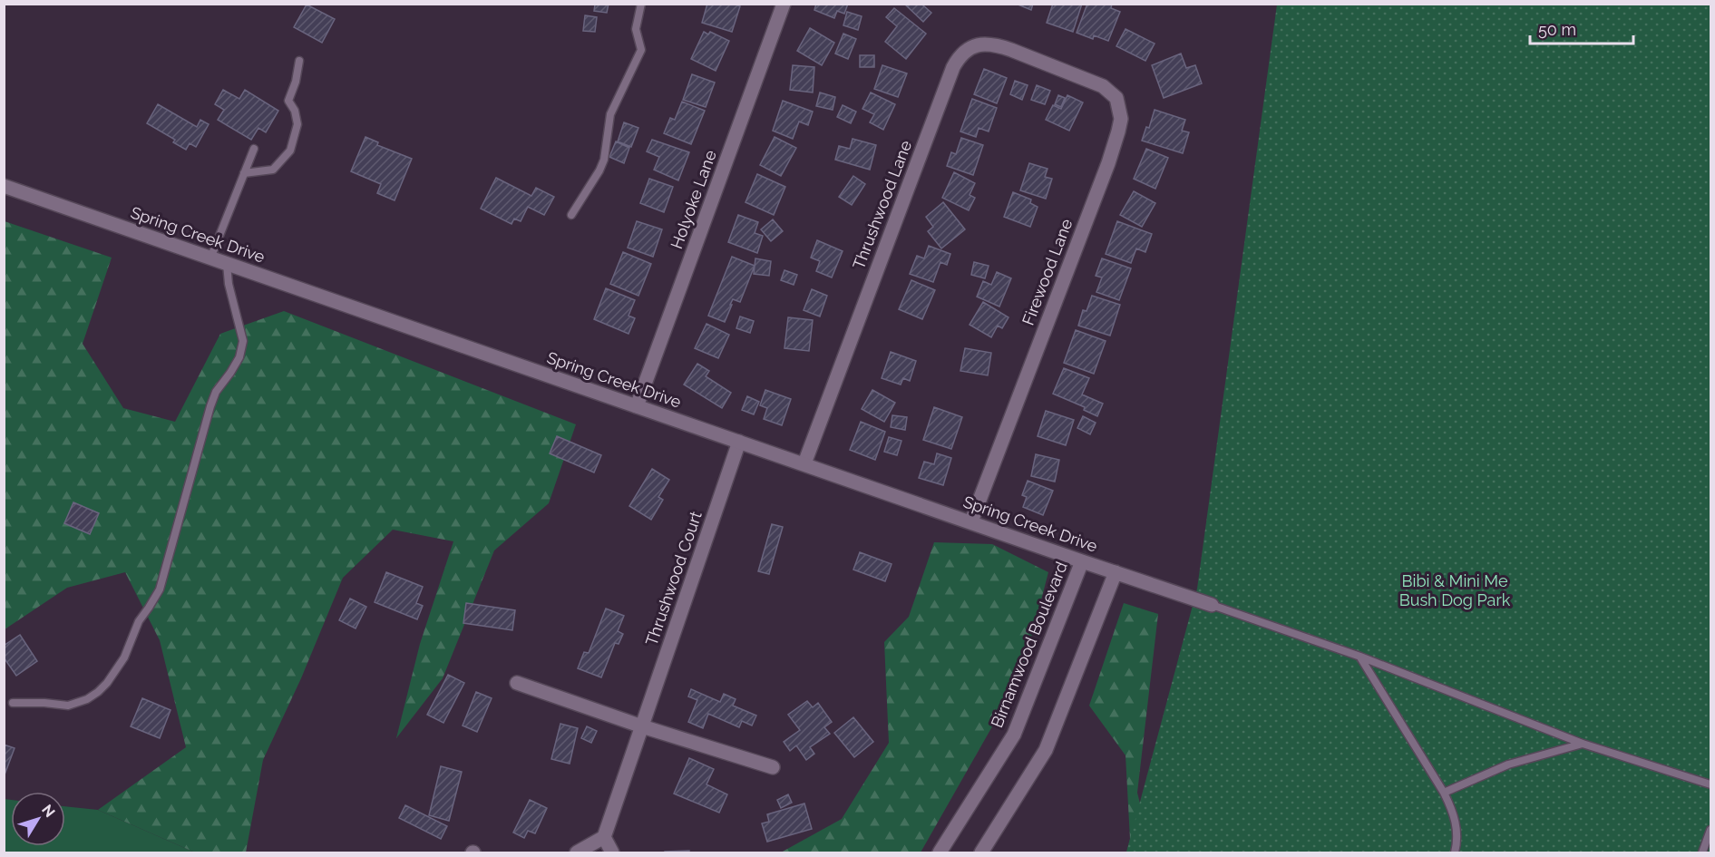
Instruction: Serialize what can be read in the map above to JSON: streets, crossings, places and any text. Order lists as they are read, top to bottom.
{
  "streets": {
    "street": [
      "Holyoke Lane",
      "Thrushwood Lane",
      "Spring Creek Drive",
      "Firewood Lane",
      "Thrushwood Court",
      "Birnamwood Boulevard"
    ]
  },
  "crossings": [
    ["Holyoke Lane", "Spring Creek Drive"],
    ["Thrushwood Lane", "Spring Creek Drive"],
    ["Thrushwood Lane", "Firewood Lane"],
    ["Spring Creek Drive", "Firewood Lane"],
    ["Spring Creek Drive", "Thrushwood Court"],
    ["Spring Creek Drive", "Birnamwood Boulevard"]
  ],
  "parks": ["Bibi & Mini Me Bush Dog Park"],
  "scale_bar": "50 m",
  "north": "top right"
}
